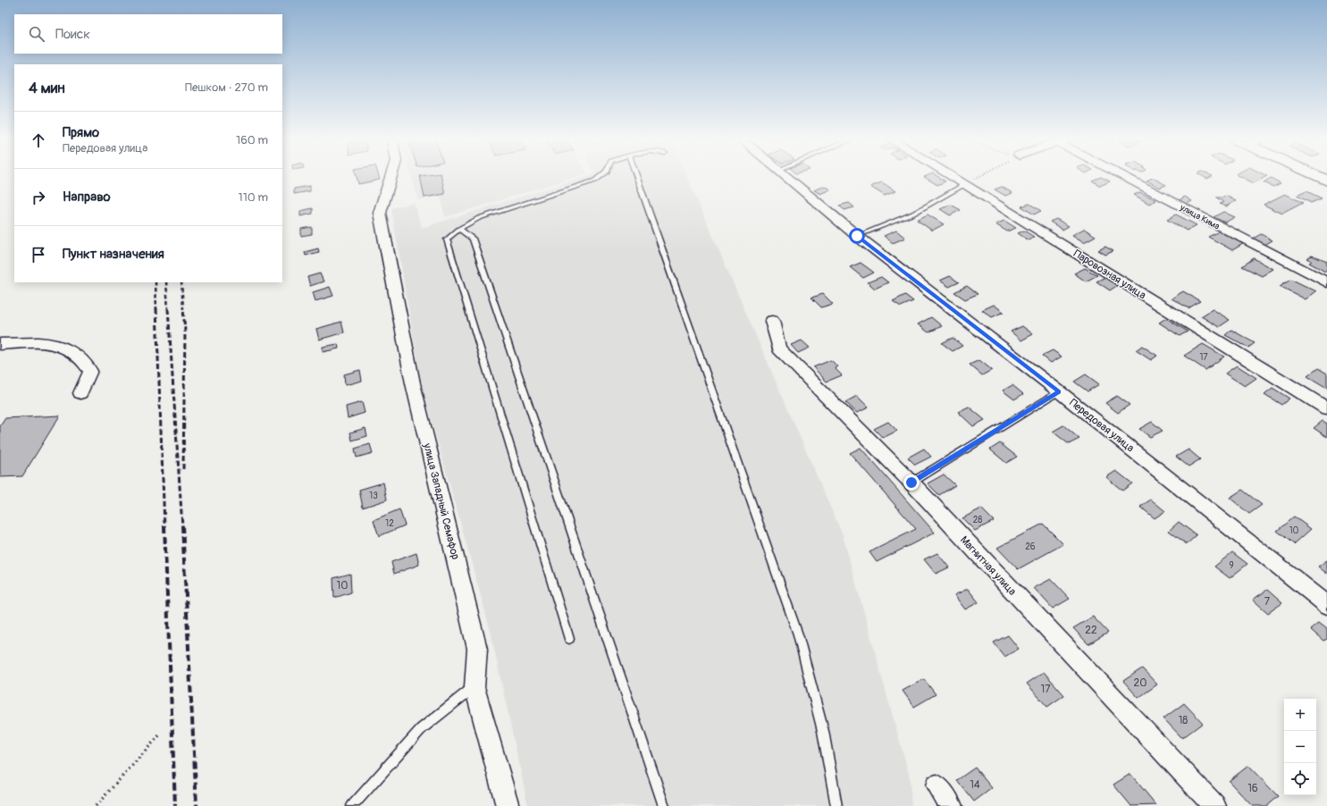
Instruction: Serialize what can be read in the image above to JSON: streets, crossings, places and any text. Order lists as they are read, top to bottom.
{
  "streets": {
    "street": [
      "улица Кима",
      "Паровозная улица",
      "Передовая улица",
      "улица Западный Семафор",
      "Магнитная улица"
    ]
  },
  "house_numbers": [
    "17",
    "13",
    "28",
    "12",
    "10",
    "26",
    "9",
    "10",
    "7",
    "22",
    "20",
    "17",
    "18",
    "14",
    "16"
  ],
  "page": {
    "search": "Поиск",
    "heading": ["4 мин", "Пешком · 270 m"],
    "list": [
      ["Прямо", "Передовая улица", "160 m"],
      ["Направо", "110 m"],
      "Пункт назначения"
    ],
    "map_buttons": ["+", "−"]
  }
}
